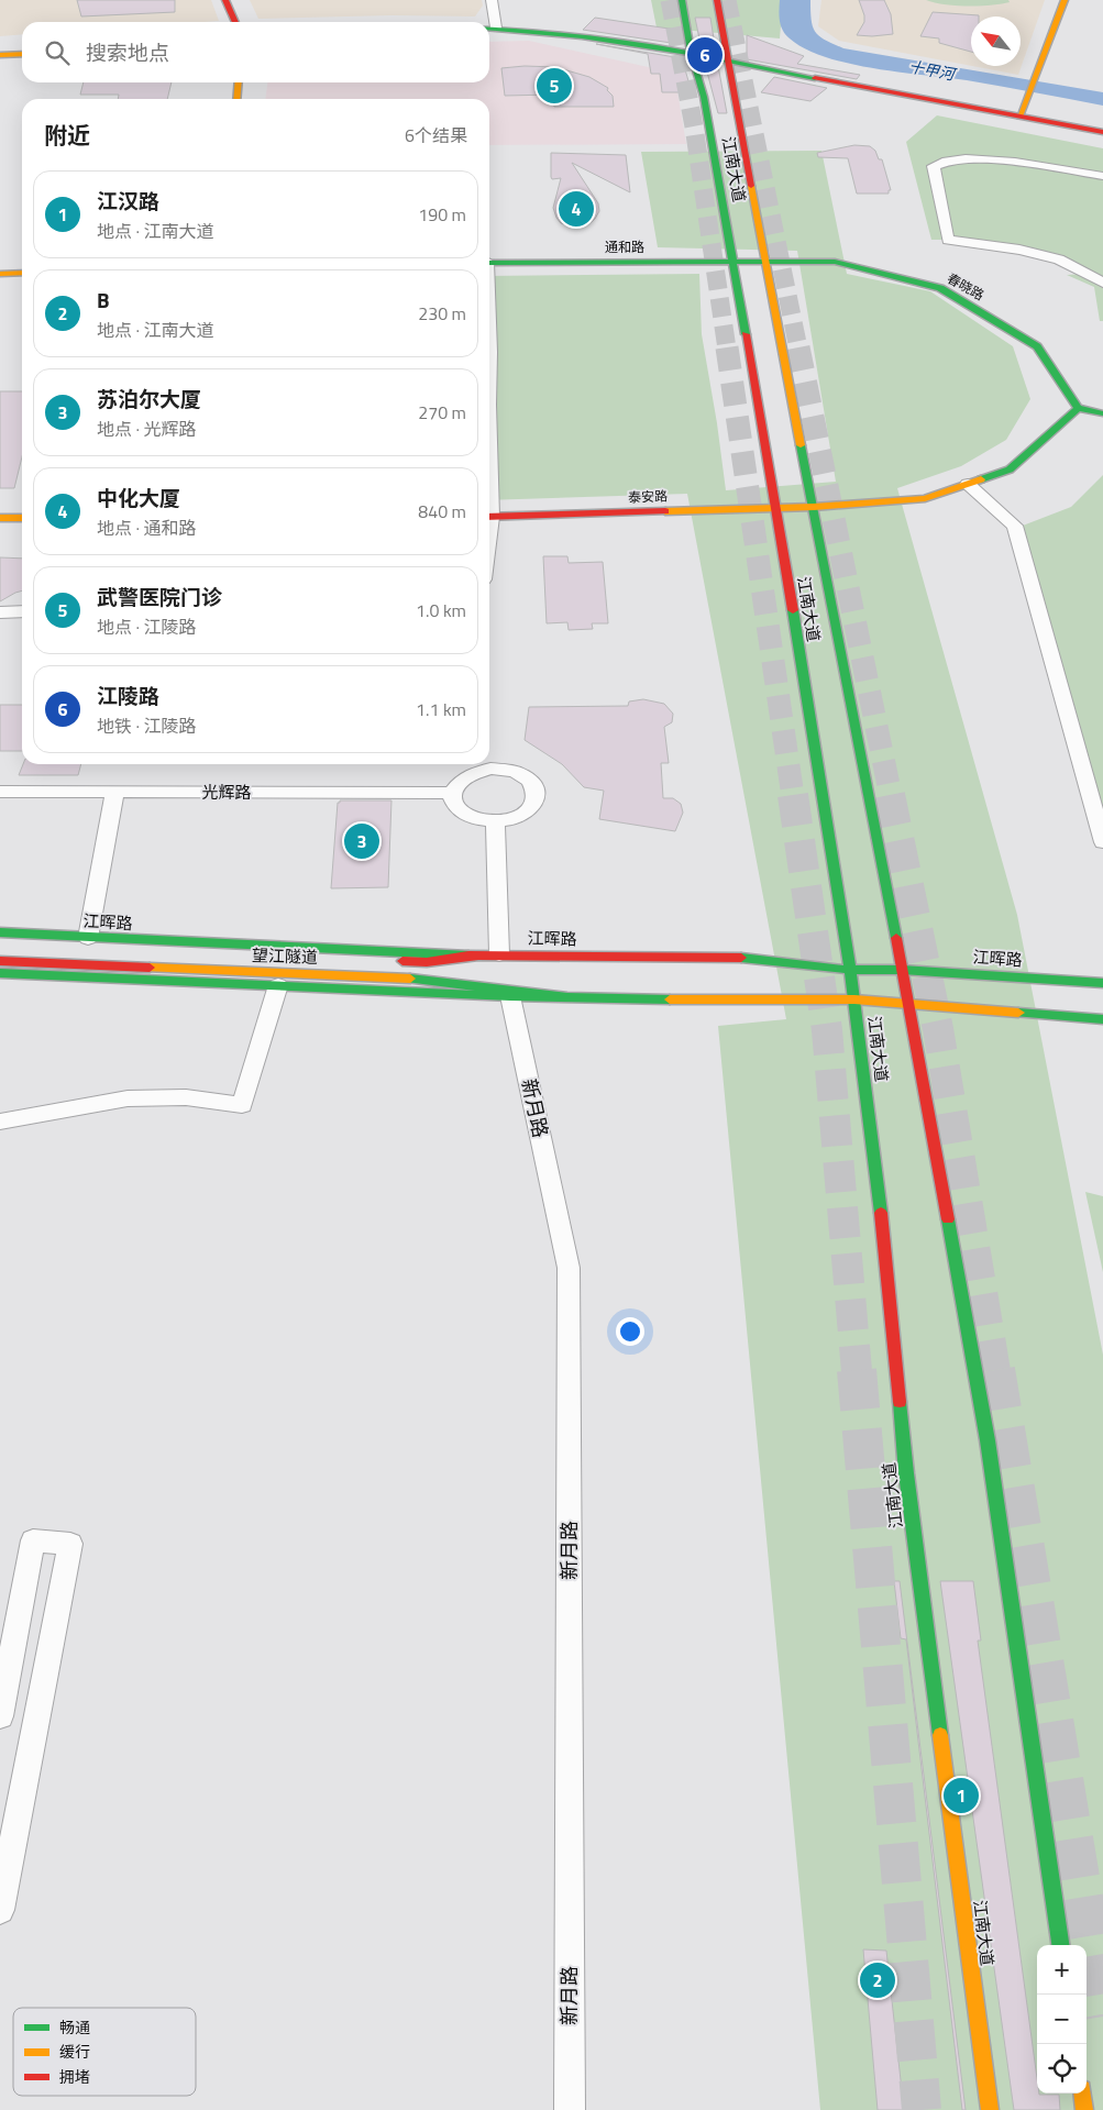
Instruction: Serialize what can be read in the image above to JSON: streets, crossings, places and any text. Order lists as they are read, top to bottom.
{
  "streets": {
    "main road": [
      "江南大道",
      "通和路",
      "春晓路",
      "泰安路",
      "江晖路",
      "望江隧道"
    ],
    "street": ["光辉路", "新月路"]
  },
  "crossings": [
    ["江南大道", "通和路"],
    ["江南大道", "春晓路"],
    ["江南大道", "泰安路"],
    ["江南大道", "江晖路"],
    ["通和路", "春晓路"],
    ["江晖路", "望江隧道"]
  ],
  "water": ["十甲河"],
  "legend": ["畅通", "缓行", "拥堵"],
  "north": "top left",
  "page": {
    "search": "搜索地点",
    "pins": [
      "6",
      "5",
      "4",
      "3",
      "1",
      "2"
    ],
    "heading": ["附近", "6个结果"],
    "list": [
      {
        "mark": "1",
        "name": "江汉路",
        "note": "地点 · 江南大道",
        "value": "190 m"
      },
      {
        "mark": "2",
        "name": "B",
        "note": "地点 · 江南大道",
        "value": "230 m"
      },
      {
        "mark": "3",
        "name": "苏泊尔大厦",
        "note": "地点 · 光辉路",
        "value": "270 m"
      },
      {
        "mark": "4",
        "name": "中化大厦",
        "note": "地点 · 通和路",
        "value": "840 m"
      },
      {
        "mark": "5",
        "name": "武警医院门诊",
        "note": "地点 · 江陵路",
        "value": "1.0 km"
      },
      {
        "mark": "6",
        "name": "江陵路",
        "note": "地铁 · 江陵路",
        "value": "1.1 km"
      }
    ],
    "map_buttons": ["+", "−"]
  }
}
